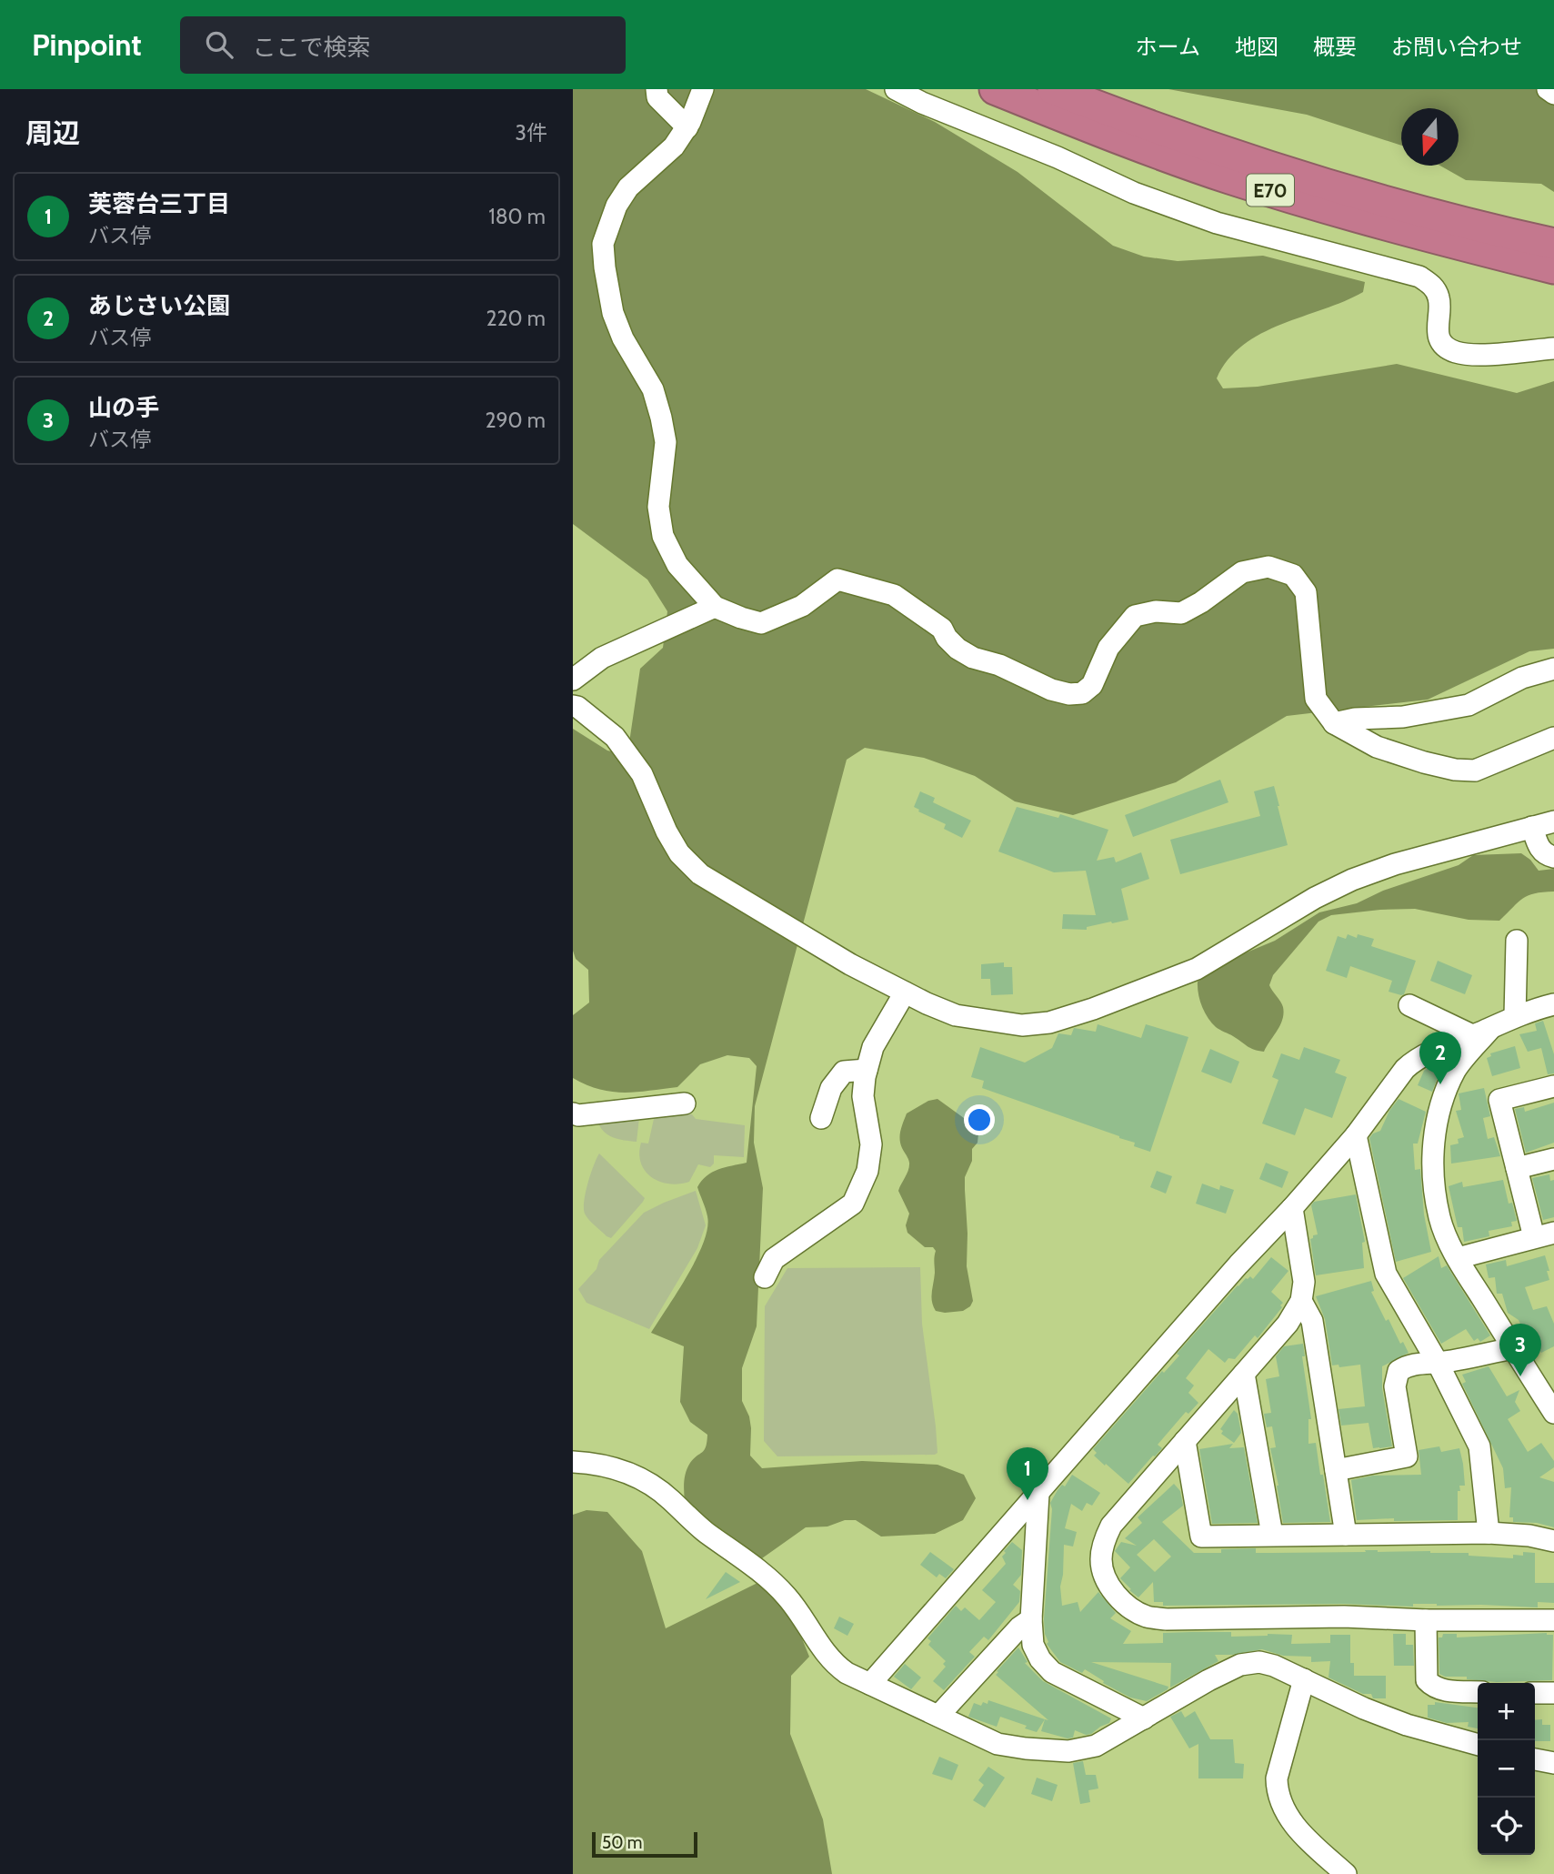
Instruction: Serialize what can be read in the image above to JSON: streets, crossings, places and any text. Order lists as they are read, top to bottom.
{
  "streets": {
    "highway": ["E70"]
  },
  "scale_bar": "50 m",
  "north": "bottom",
  "page": {
    "header": "Pinpoint",
    "search": "ここで検索",
    "nav": [
      "ホーム",
      "地図",
      "概要",
      "お問い合わせ"
    ],
    "heading": ["周辺", "3件"],
    "list": [
      {
        "mark": "1",
        "name": "芙蓉台三丁目",
        "note": "バス停",
        "value": "180 m"
      },
      {
        "mark": "2",
        "name": "あじさい公園",
        "note": "バス停",
        "value": "220 m"
      },
      {
        "mark": "3",
        "name": "山の手",
        "note": "バス停",
        "value": "290 m"
      }
    ],
    "pins": ["2", "3", "1"],
    "map_buttons": ["+", "−"],
    "scale": "50 m"
  }
}
